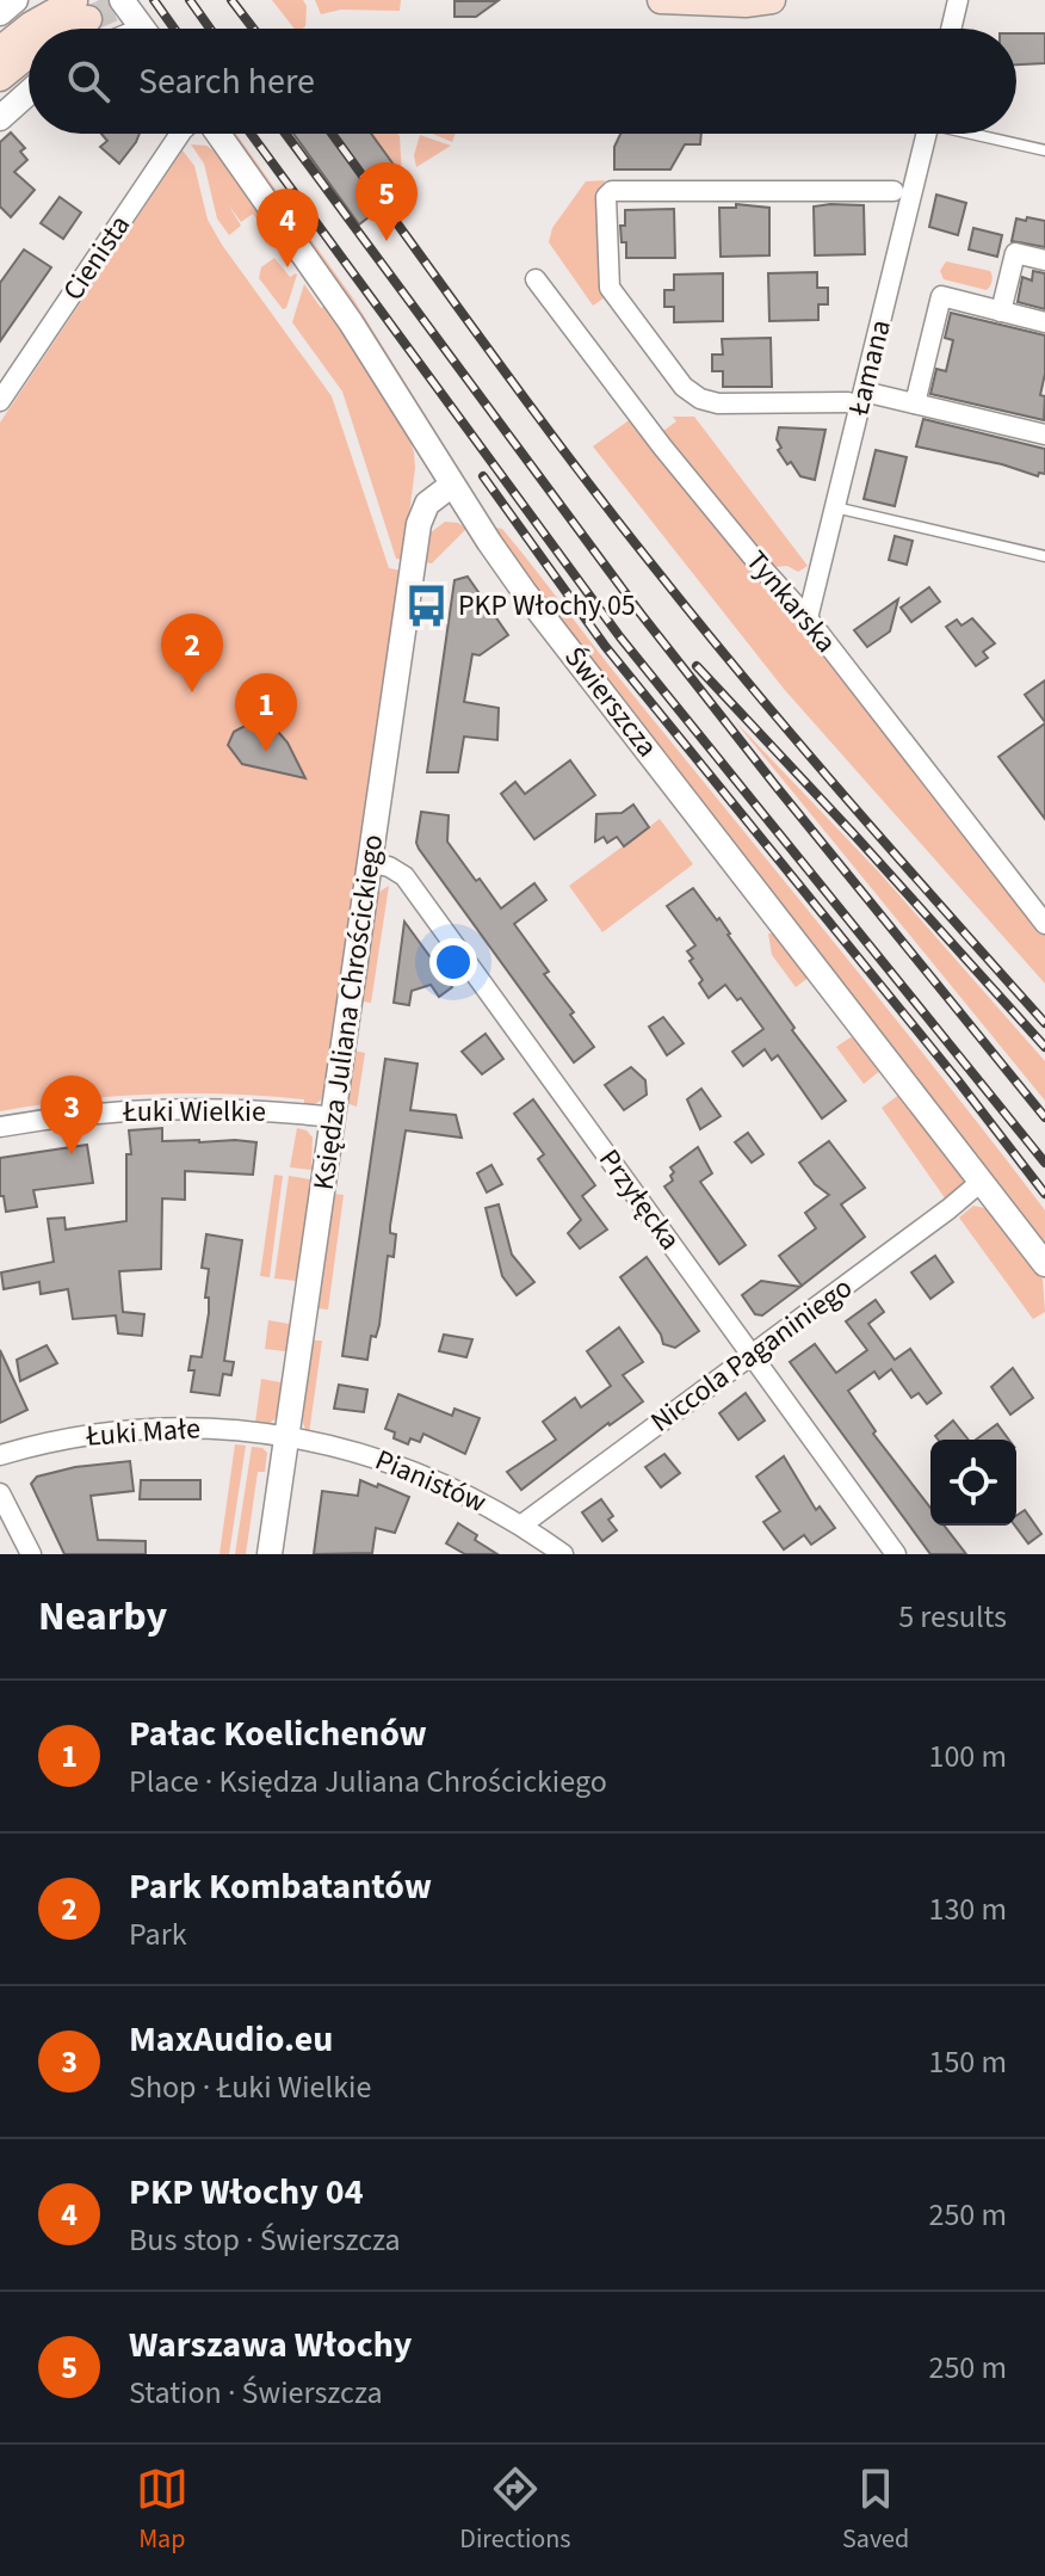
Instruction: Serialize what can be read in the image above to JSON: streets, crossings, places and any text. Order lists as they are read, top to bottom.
{
  "streets": {
    "street": [
      "Cienista",
      "Łamana",
      "Tynkarska",
      "Świerszcza",
      "Księdza Juliana Chrościckiego",
      "Łuki Wielkie",
      "Przyłęcka",
      "Niccola Paganiniego",
      "Łuki Małe",
      "Pianistów"
    ]
  },
  "crossings": [
    ["Łamana", "Tynkarska"],
    ["Świerszcza", "Księdza Juliana Chrościckiego"],
    ["Świerszcza", "Niccola Paganiniego"],
    ["Księdza Juliana Chrościckiego", "Łuki Wielkie"],
    ["Księdza Juliana Chrościckiego", "Przyłęcka"],
    ["Księdza Juliana Chrościckiego", "Łuki Małe"],
    ["Księdza Juliana Chrościckiego", "Pianistów"],
    ["Przyłęcka", "Niccola Paganiniego"],
    ["Niccola Paganiniego", "Pianistów"],
    ["Łuki Małe", "Pianistów"]
  ],
  "places": {
    "bus stop": ["PKP Włochy 05"]
  },
  "page": {
    "search": "Search here",
    "pins": [
      "5",
      "4",
      "2",
      "1",
      "3"
    ],
    "heading": ["Nearby", "5 results"],
    "list": [
      {
        "mark": "1",
        "name": "Pałac Koelichenów",
        "note": "Place · Księdza Juliana Chrościckiego",
        "value": "100 m"
      },
      {
        "mark": "2",
        "name": "Park Kombatantów",
        "note": "Park",
        "value": "130 m"
      },
      {
        "mark": "3",
        "name": "MaxAudio.eu",
        "note": "Shop · Łuki Wielkie",
        "value": "150 m"
      },
      {
        "mark": "4",
        "name": "PKP Włochy 04",
        "note": "Bus stop · Świerszcza",
        "value": "250 m"
      },
      {
        "mark": "5",
        "name": "Warszawa Włochy",
        "note": "Station · Świerszcza",
        "value": "250 m"
      }
    ],
    "nav": ["Map", "Directions", "Saved"]
  }
}
